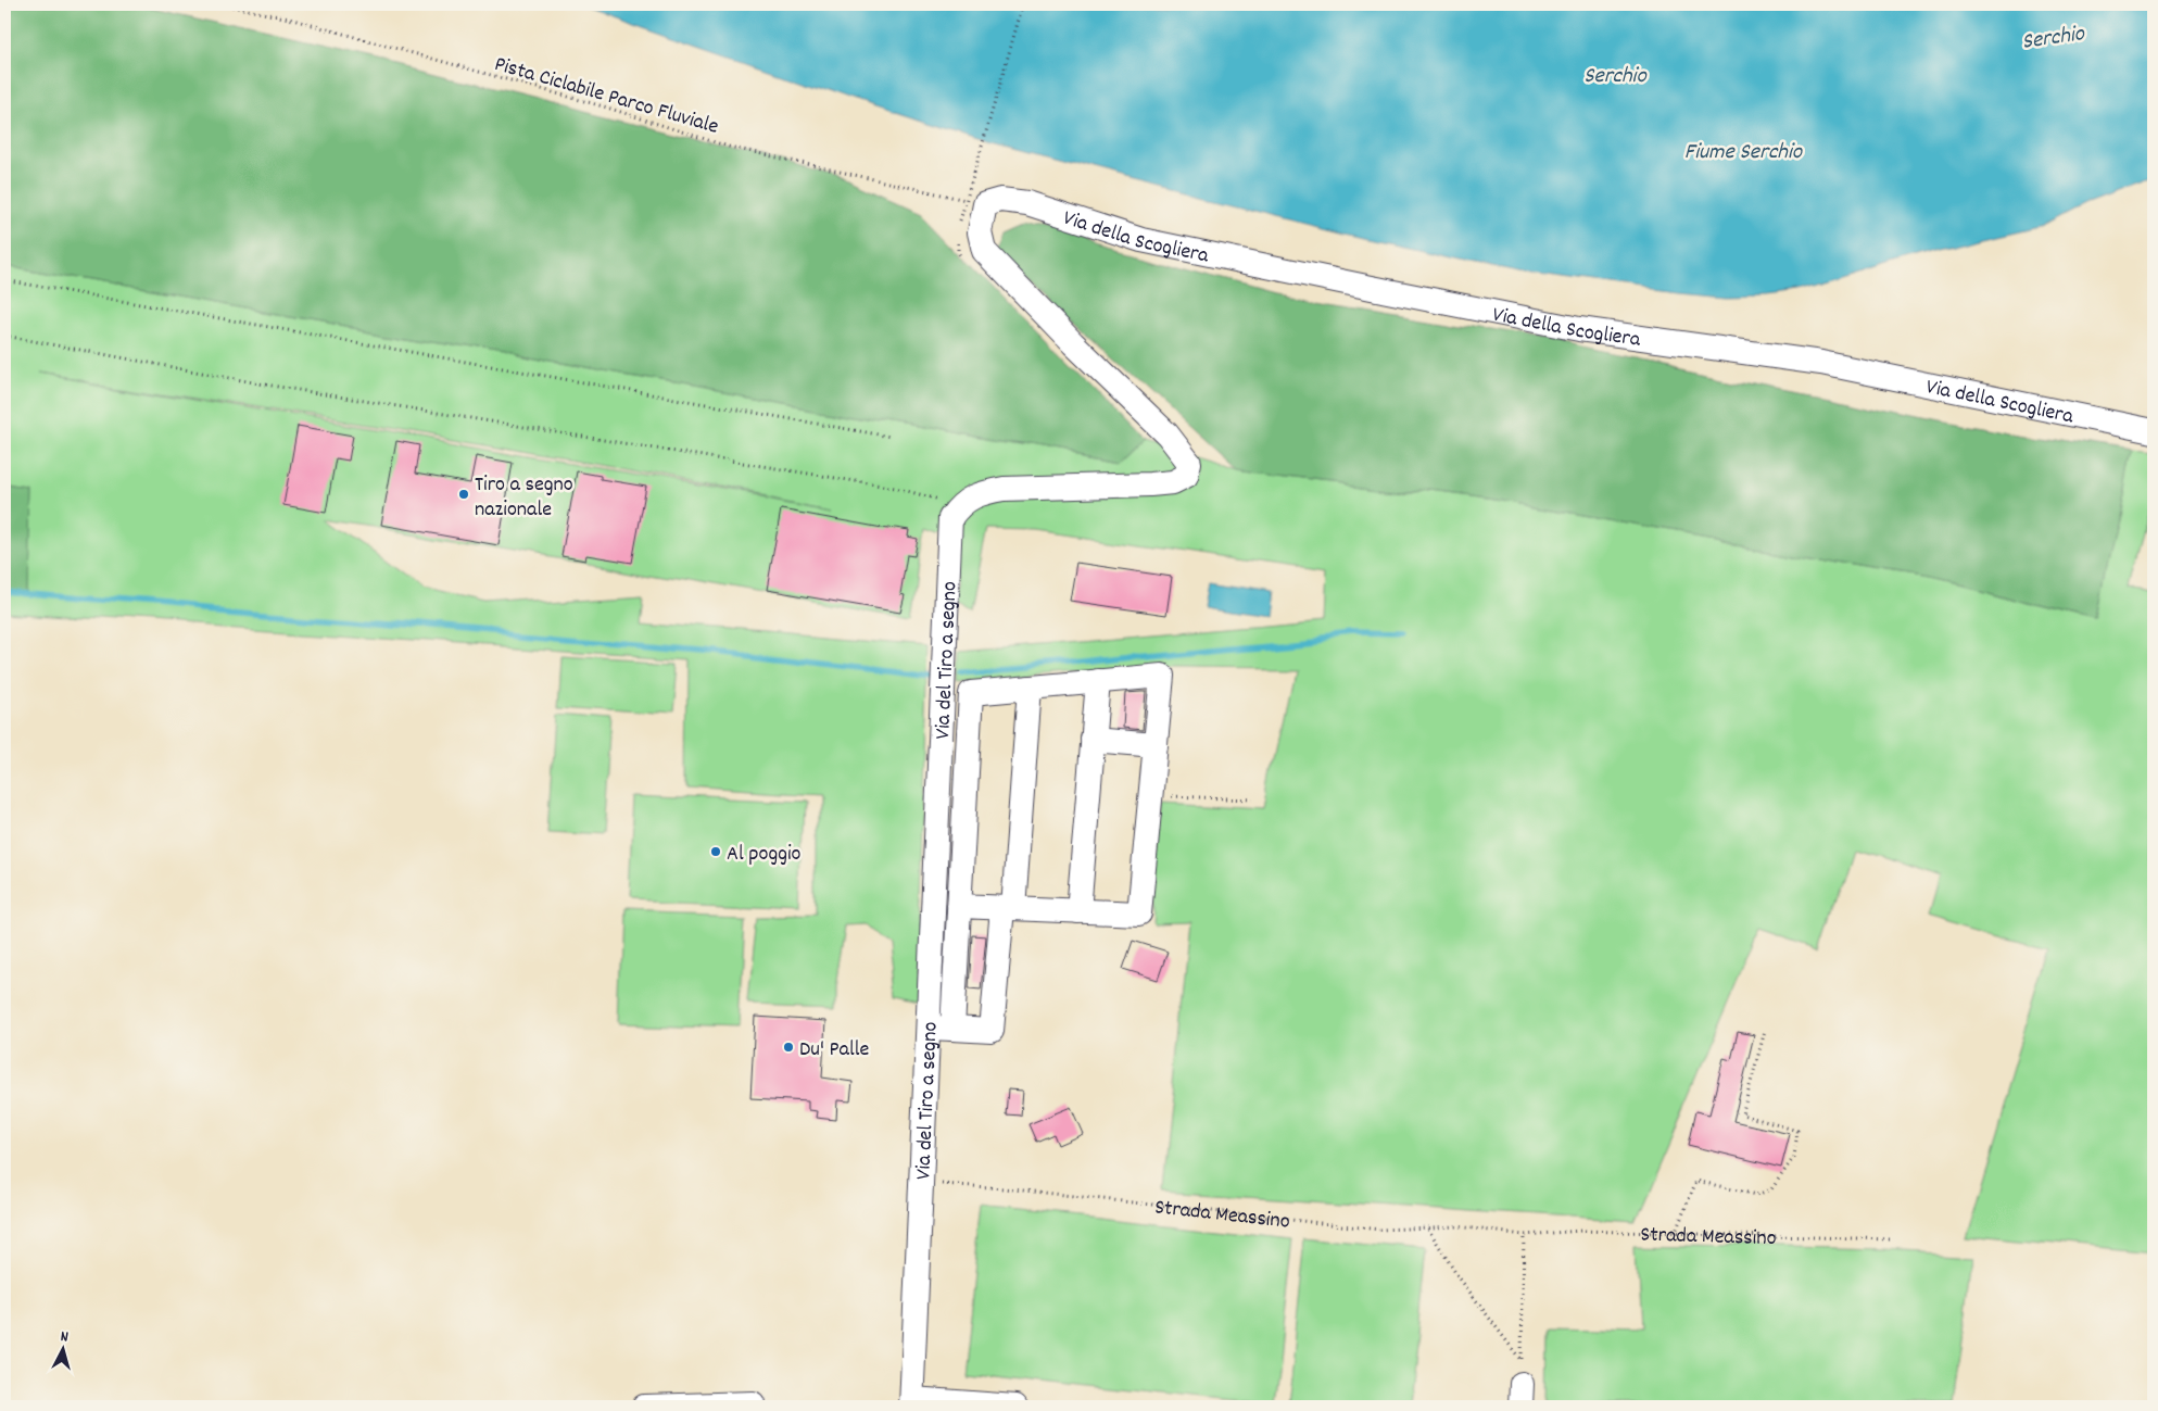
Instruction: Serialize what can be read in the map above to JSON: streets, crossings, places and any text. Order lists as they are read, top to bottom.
{
  "streets": {
    "street": ["Via della Scogliera", "Via del Tiro a segno"],
    "path": ["Pista Ciclabile Parco Fluviale", "Strada Meassino"]
  },
  "crossings": [
    ["Pista Ciclabile Parco Fluviale", "Via della Scogliera"],
    ["Via del Tiro a segno", "Strada Meassino"]
  ],
  "water": ["Serchio", "Fiume Serchio"],
  "places": ["Tiro a segno nazionale", "Al poggio", "Du' Palle"],
  "north": "top"
}
